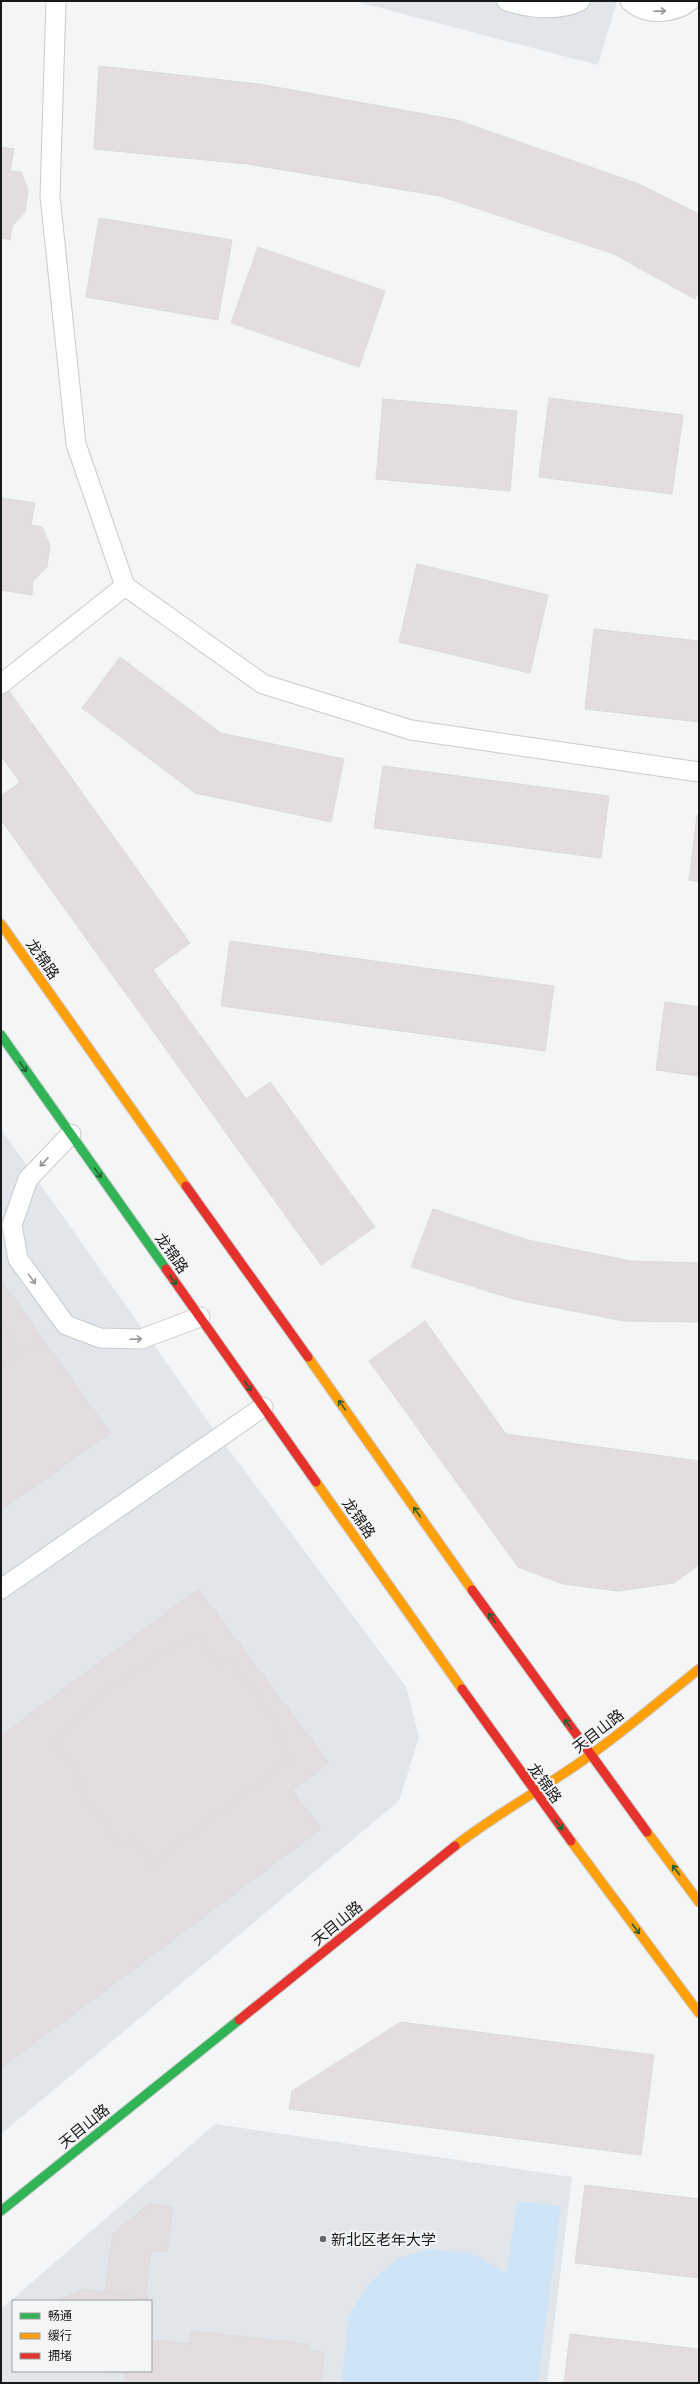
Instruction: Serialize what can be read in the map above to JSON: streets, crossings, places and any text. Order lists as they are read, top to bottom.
{
  "streets": {
    "main road": ["龙锦路", "天目山路"]
  },
  "crossings": [
    ["龙锦路", "天目山路"]
  ],
  "places": ["新北区老年大学"],
  "legend": ["畅通", "缓行", "拥堵"]
}
